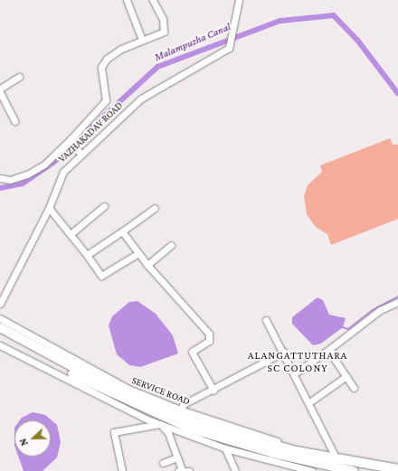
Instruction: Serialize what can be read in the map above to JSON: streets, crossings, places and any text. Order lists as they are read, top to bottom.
{
  "streets": {
    "street": ["VAZHAKADAV ROAD", "SERVICE ROAD"]
  },
  "districts": ["ALANGATTUTHARA SC COLONY"],
  "water": ["Malampuzha Canal"],
  "north": "left"
}
